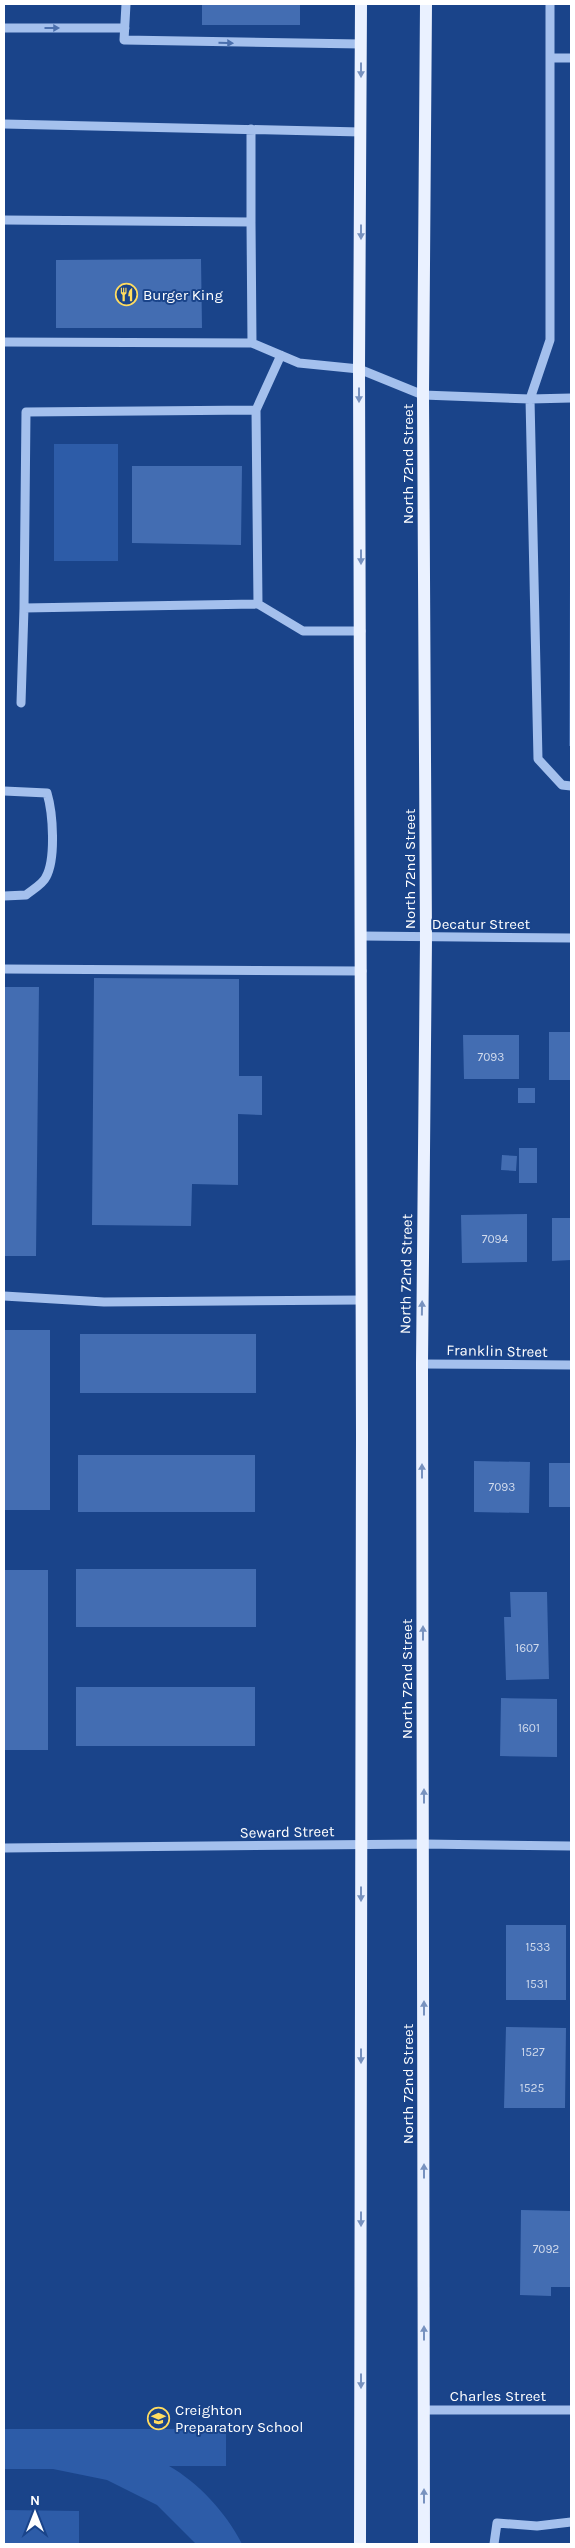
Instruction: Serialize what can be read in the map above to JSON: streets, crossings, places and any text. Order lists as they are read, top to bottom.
{
  "streets": {
    "main road": ["North 72nd Street"],
    "street": [
      "Decatur Street",
      "Franklin Street",
      "Seward Street",
      "Charles Street"
    ]
  },
  "crossings": [
    ["North 72nd Street", "Decatur Street"],
    ["North 72nd Street", "Franklin Street"],
    ["North 72nd Street", "Seward Street"],
    ["North 72nd Street", "Charles Street"]
  ],
  "places": {
    "restaurant": ["Burger King"],
    "school or university": ["Creighton Preparatory School"]
  },
  "house_numbers": [
    "7093",
    "7094",
    "7093",
    "1607",
    "1601",
    "1533",
    "1531",
    "1527",
    "1525",
    "7092"
  ],
  "north": "top"
}
